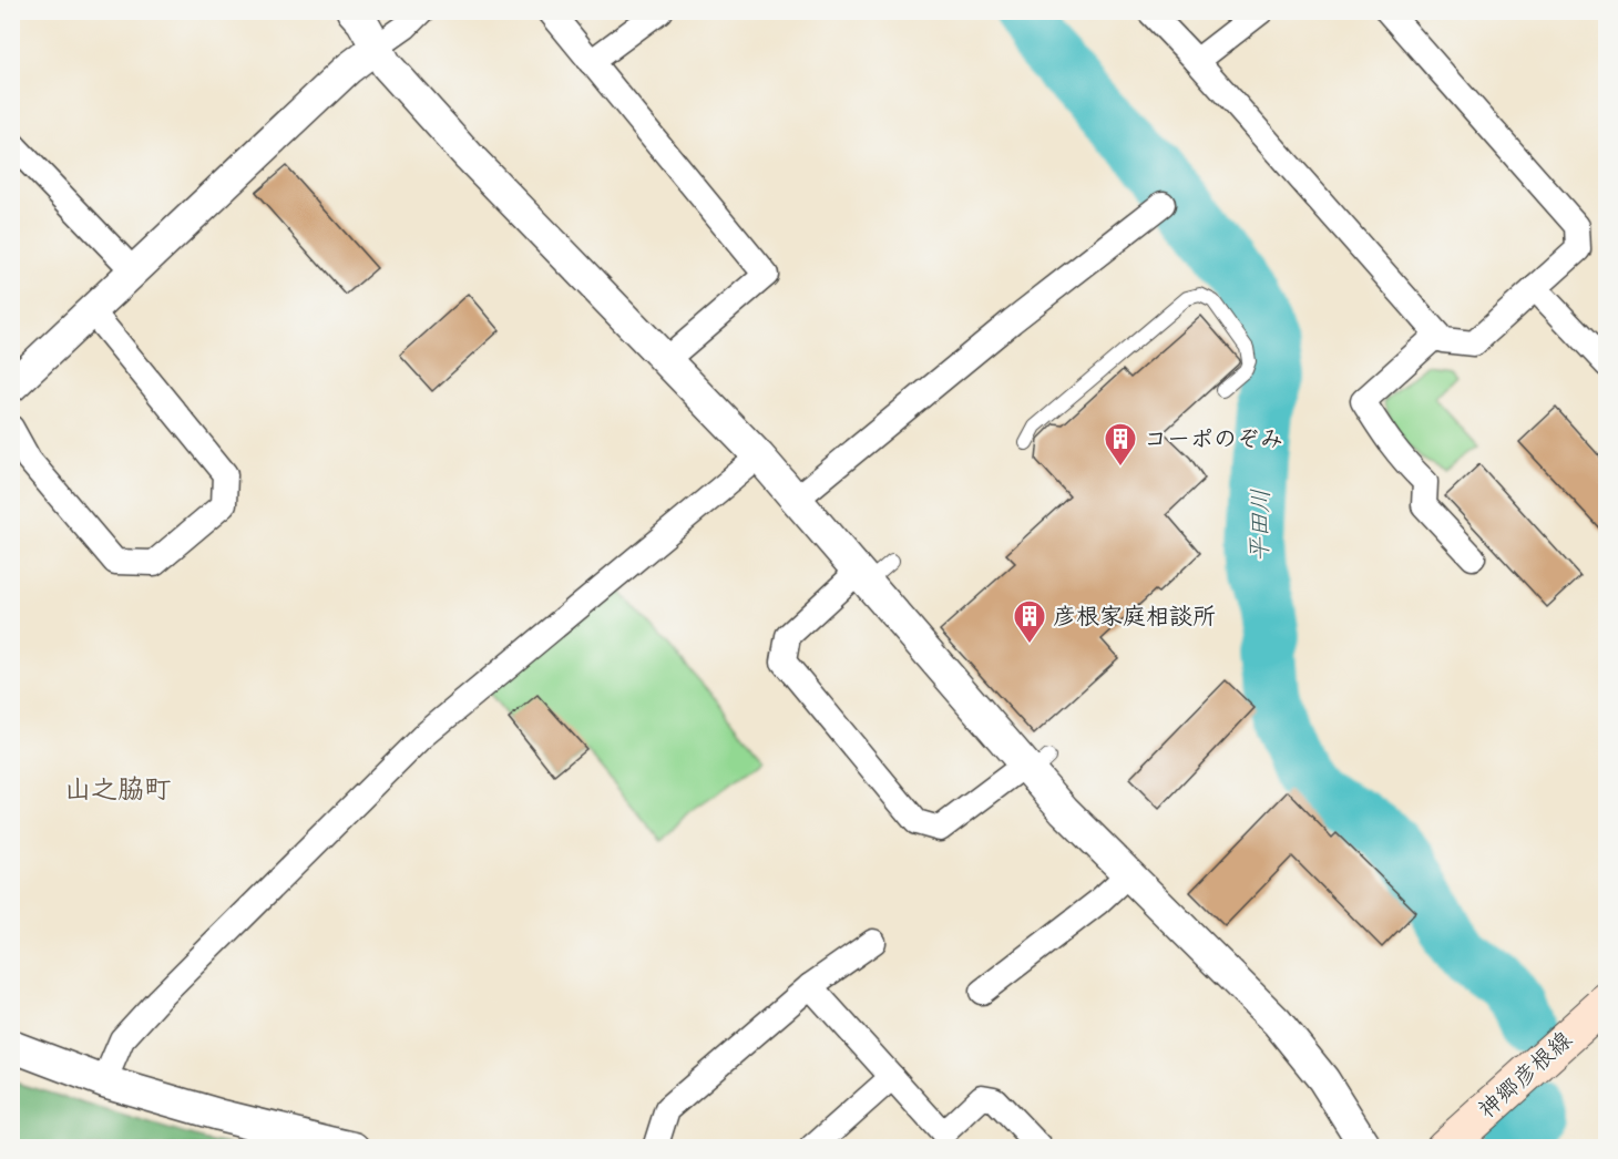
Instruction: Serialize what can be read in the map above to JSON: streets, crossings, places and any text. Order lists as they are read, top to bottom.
{
  "streets": {
    "main road": ["神郷彦根線"]
  },
  "districts": ["山之脇町"],
  "water": ["平田川"],
  "places": {
    "building": ["コーポのぞみ", "彦根家庭相談所"]
  }
}
